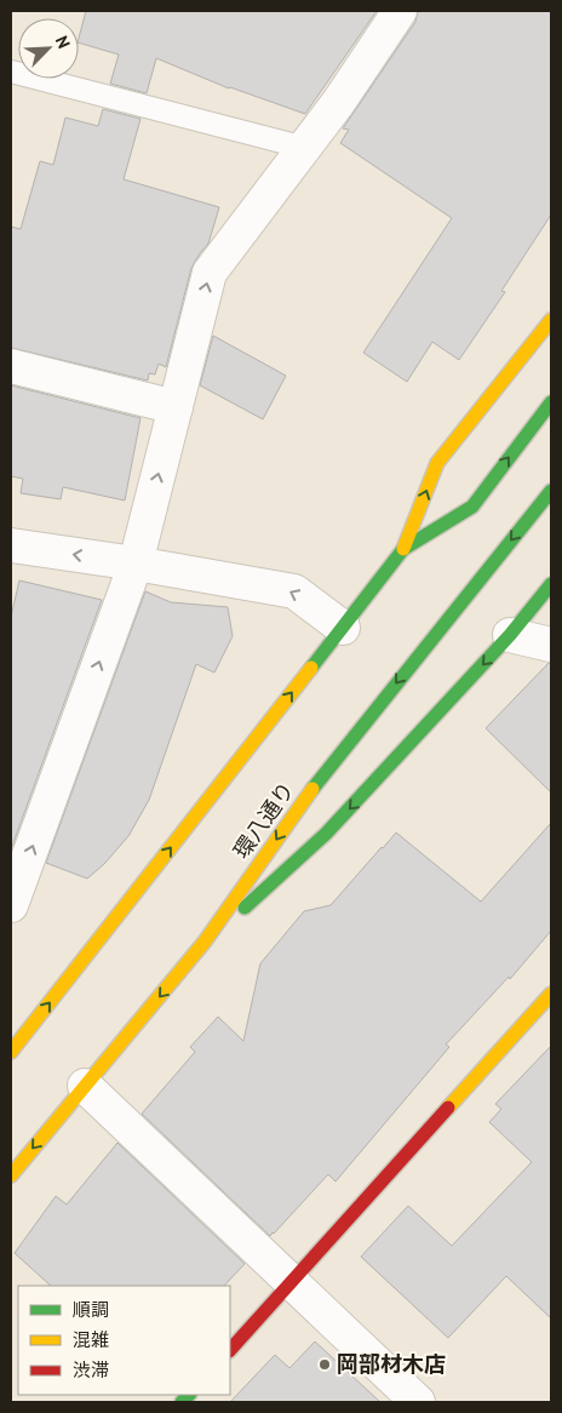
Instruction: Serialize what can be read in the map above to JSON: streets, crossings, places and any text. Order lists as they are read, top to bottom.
{
  "streets": {
    "main road": ["環八通り"]
  },
  "places": ["岡部材木店"],
  "legend": ["順調", "混雑", "渋滞"],
  "north": "top right"
}
